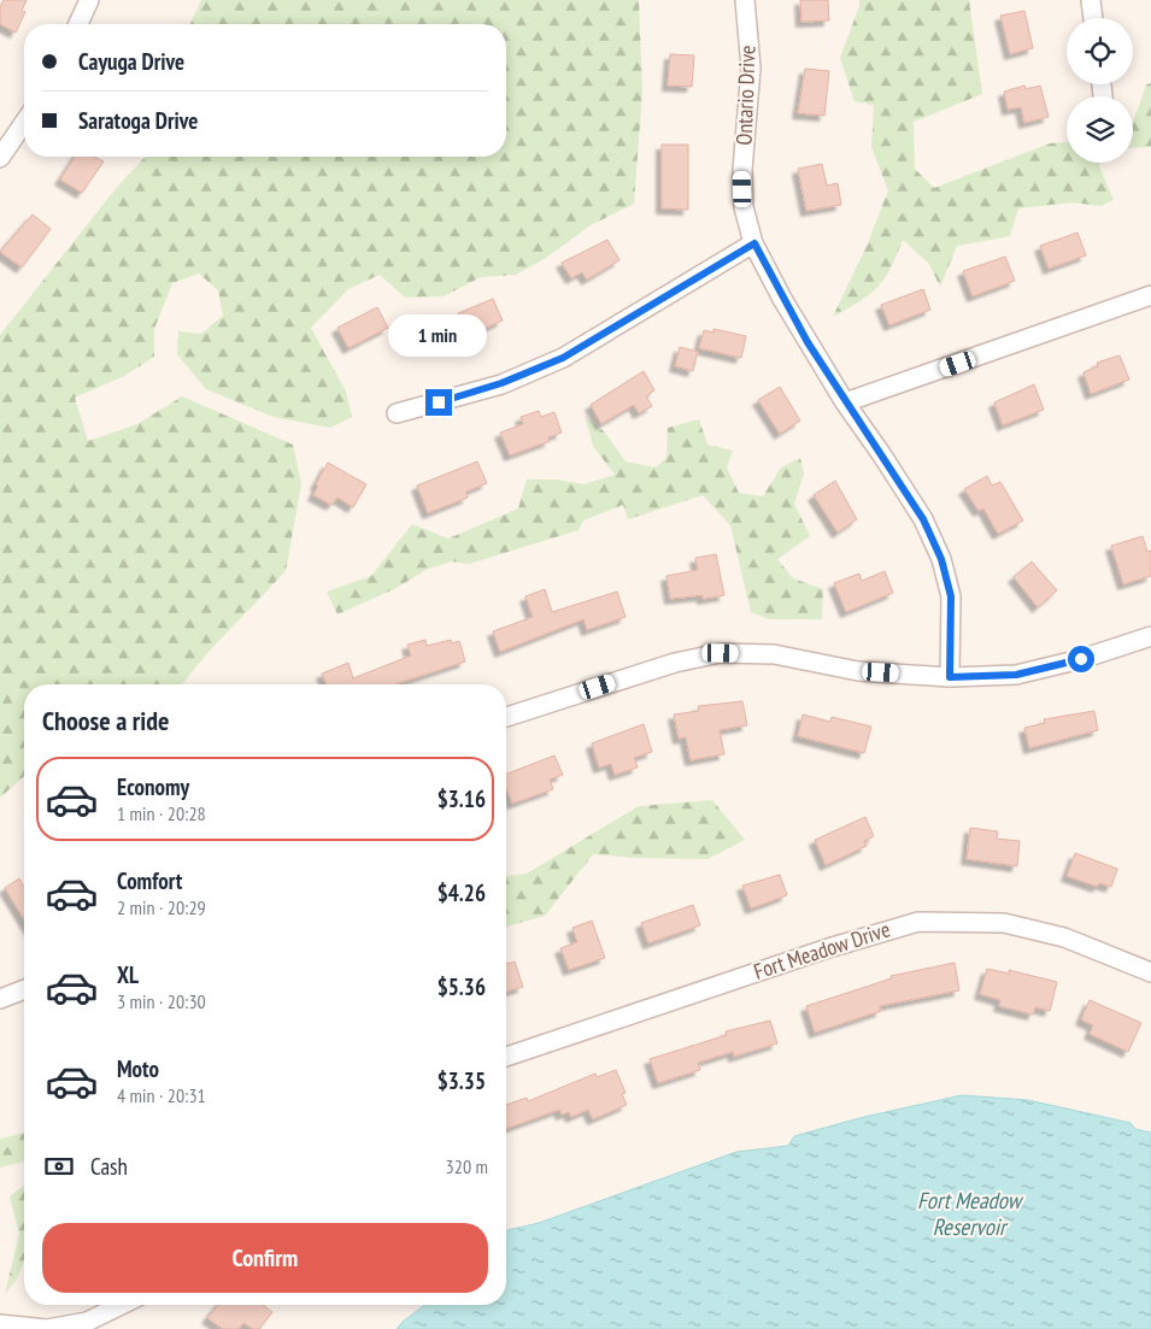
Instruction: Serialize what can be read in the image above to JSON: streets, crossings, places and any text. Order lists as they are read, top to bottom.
{
  "streets": {
    "street": ["Ontario Drive", "Fort Meadow Drive"]
  },
  "water": ["Fort Meadow Reservoir"],
  "page": {
    "banner": ["Cayuga Drive", "Saratoga Drive"],
    "bubble": "1 min",
    "heading": "Choose a ride",
    "list": [
      {
        "name": "Economy",
        "note": "1 min · 20:28",
        "value": "$3.16"
      },
      {
        "name": "Comfort",
        "note": "2 min · 20:29",
        "value": "$4.26"
      },
      {
        "name": "XL",
        "note": "3 min · 20:30",
        "value": "$5.36"
      },
      {
        "name": "Moto",
        "note": "4 min · 20:31",
        "value": "$3.35"
      }
    ],
    "pay": ["Cash", "320 m"],
    "buttons": "Confirm"
  }
}
